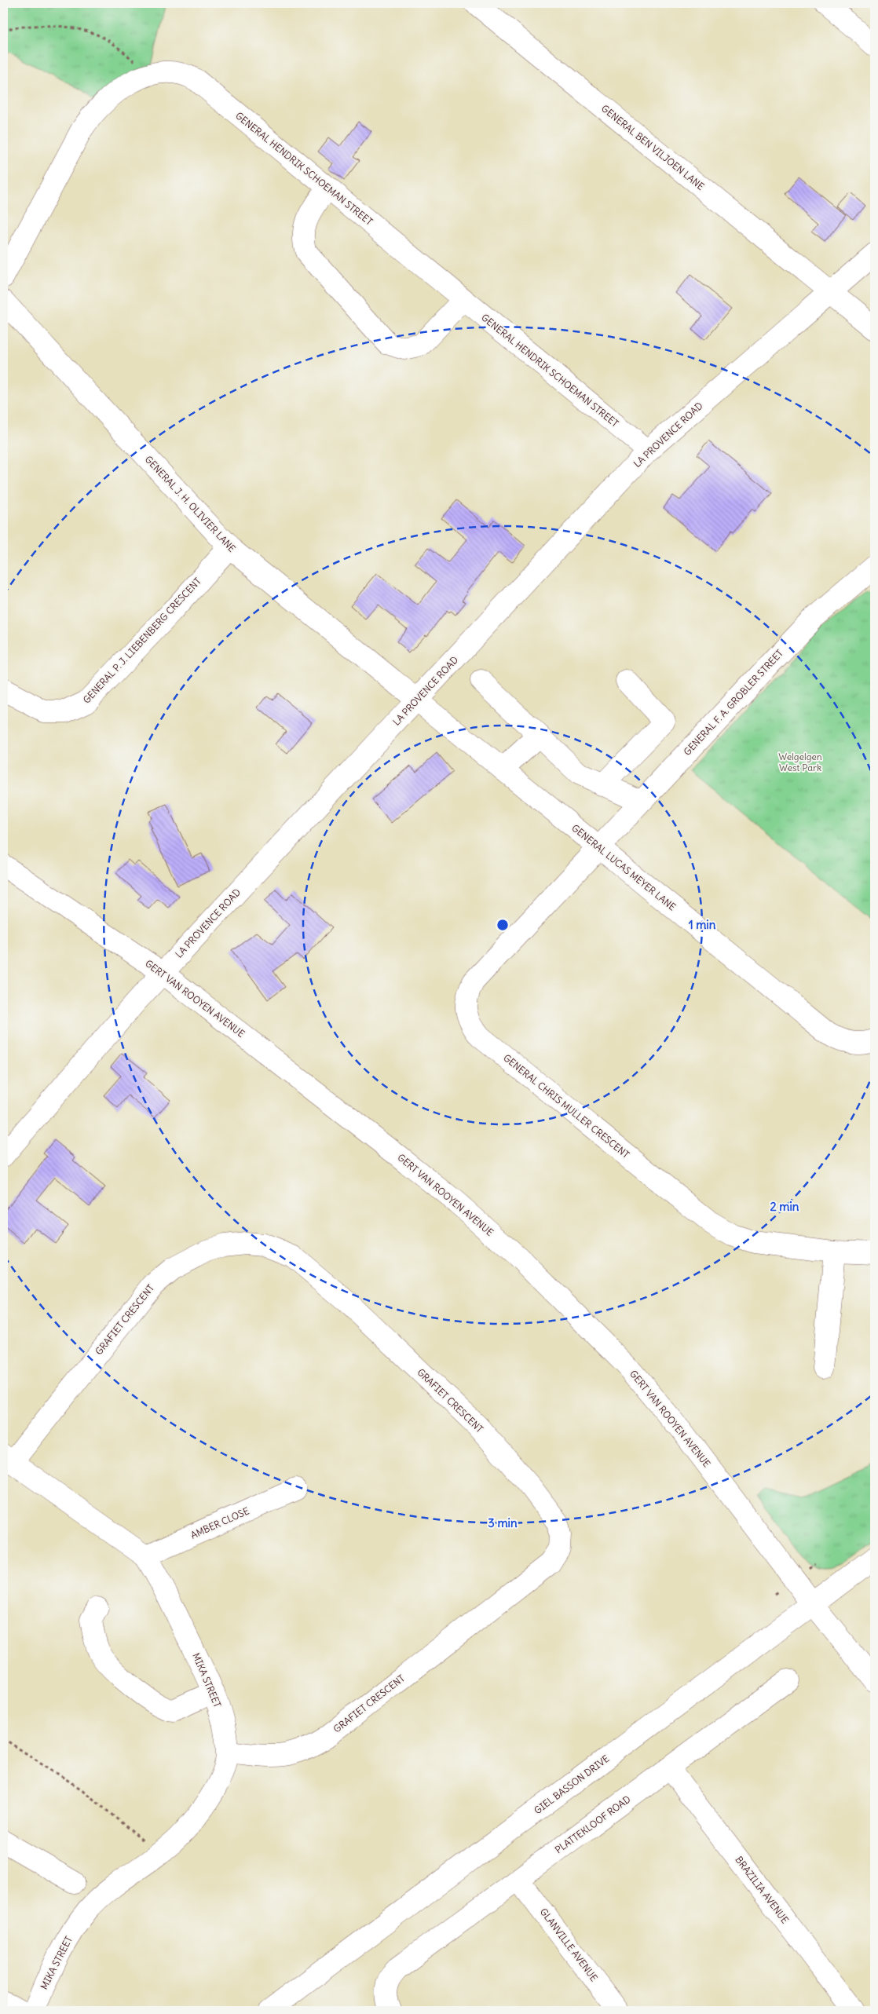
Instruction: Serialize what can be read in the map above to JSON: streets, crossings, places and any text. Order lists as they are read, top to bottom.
{
  "streets": {
    "street": [
      "GENERAL BEN VILJOEN LANE",
      "GENERAL HENDRIK SCHOEMAN STREET",
      "LA PROVENCE ROAD",
      "GENERAL J. H. OLIVIER LANE",
      "GENERAL P. J. LIEBENBERG CRESCENT",
      "GENERAL F. A. GROBLER STREET",
      "GENERAL LUCAS MEYER LANE",
      "GERT VAN ROOYEN AVENUE",
      "GENERAL CHRIS MULLER CRESCENT",
      "GRAFIET CRESCENT",
      "AMBER CLOSE",
      "MIKA STREET",
      "GIEL BASSON DRIVE",
      "PLATTEKLOOF ROAD",
      "BRAZILIA AVENUE",
      "GLANVILLE AVENUE"
    ]
  },
  "crossings": [
    ["GENERAL BEN VILJOEN LANE", "LA PROVENCE ROAD"],
    ["GENERAL HENDRIK SCHOEMAN STREET", "LA PROVENCE ROAD"],
    ["LA PROVENCE ROAD", "GENERAL J. H. OLIVIER LANE"],
    ["LA PROVENCE ROAD", "GENERAL LUCAS MEYER LANE"],
    ["LA PROVENCE ROAD", "GERT VAN ROOYEN AVENUE"],
    ["GENERAL J. H. OLIVIER LANE", "GENERAL P. J. LIEBENBERG CRESCENT"],
    ["GENERAL J. H. OLIVIER LANE", "GENERAL LUCAS MEYER LANE"],
    ["GENERAL F. A. GROBLER STREET", "GENERAL LUCAS MEYER LANE"],
    ["GENERAL F. A. GROBLER STREET", "GENERAL CHRIS MULLER CRESCENT"],
    ["GENERAL LUCAS MEYER LANE", "GENERAL CHRIS MULLER CRESCENT"],
    ["GERT VAN ROOYEN AVENUE", "GIEL BASSON DRIVE"],
    ["GRAFIET CRESCENT", "MIKA STREET"],
    ["AMBER CLOSE", "MIKA STREET"],
    ["PLATTEKLOOF ROAD", "BRAZILIA AVENUE"],
    ["PLATTEKLOOF ROAD", "GLANVILLE AVENUE"]
  ],
  "parks": ["Welgelgen West Park"],
  "rings": ["1 min", "2 min", "3 min"]
}
